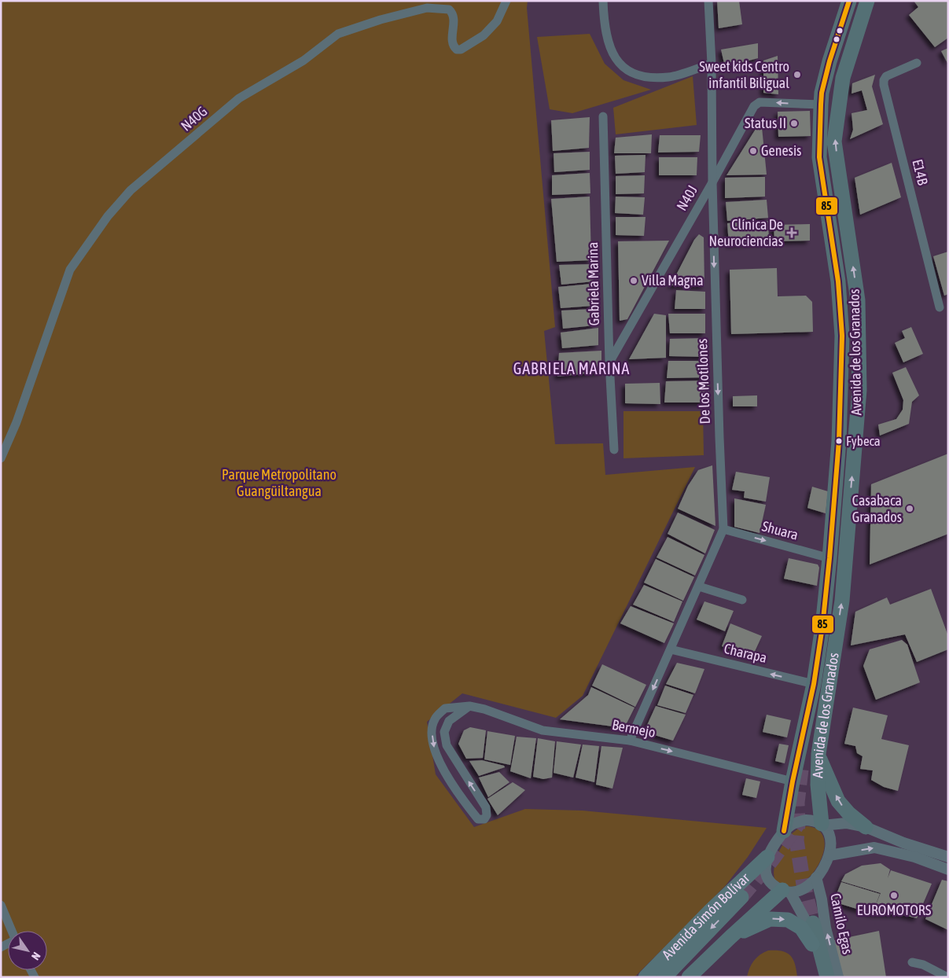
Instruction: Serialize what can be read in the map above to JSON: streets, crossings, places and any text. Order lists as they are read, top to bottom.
{
  "streets": {
    "highway": ["Avenida Simón Bolívar"],
    "main road": ["Avenida de los Granados"],
    "street": [
      "N40G",
      "E14B",
      "N40J",
      "Gabriela Marina",
      "De los Motilones",
      "Shuara",
      "Charapa",
      "Bermejo",
      "Camilo Egas"
    ]
  },
  "crossings": [
    ["N40J", "Gabriela Marina"],
    ["N40J", "Avenida de los Granados"],
    ["N40J", "De los Motilones"],
    ["Avenida de los Granados", "Shuara"],
    ["Avenida de los Granados", "Charapa"],
    ["Avenida de los Granados", "Bermejo"],
    ["Avenida de los Granados", "Avenida Simón Bolívar"],
    ["Avenida de los Granados", "Camilo Egas"],
    ["De los Motilones", "Shuara"],
    ["De los Motilones", "Charapa"],
    ["De los Motilones", "Bermejo"],
    ["Avenida Simón Bolívar", "Camilo Egas"]
  ],
  "one_way": ["N40J", "De los Motilones"],
  "districts": ["GABRIELA MARINA"],
  "parks": ["Parque Metropolitano Guangüiltangua"],
  "places": {
    "other": [
      "Sweet kids Centro infantil Biligual",
      "Status II",
      "Genesis",
      "Villa Magna",
      "Fybeca",
      "Casabaca Granados",
      "EUROMOTORS"
    ],
    "health": ["Clínica De Neurociencias"]
  },
  "lines": ["transit line 85"],
  "north": "bottom right"
}
